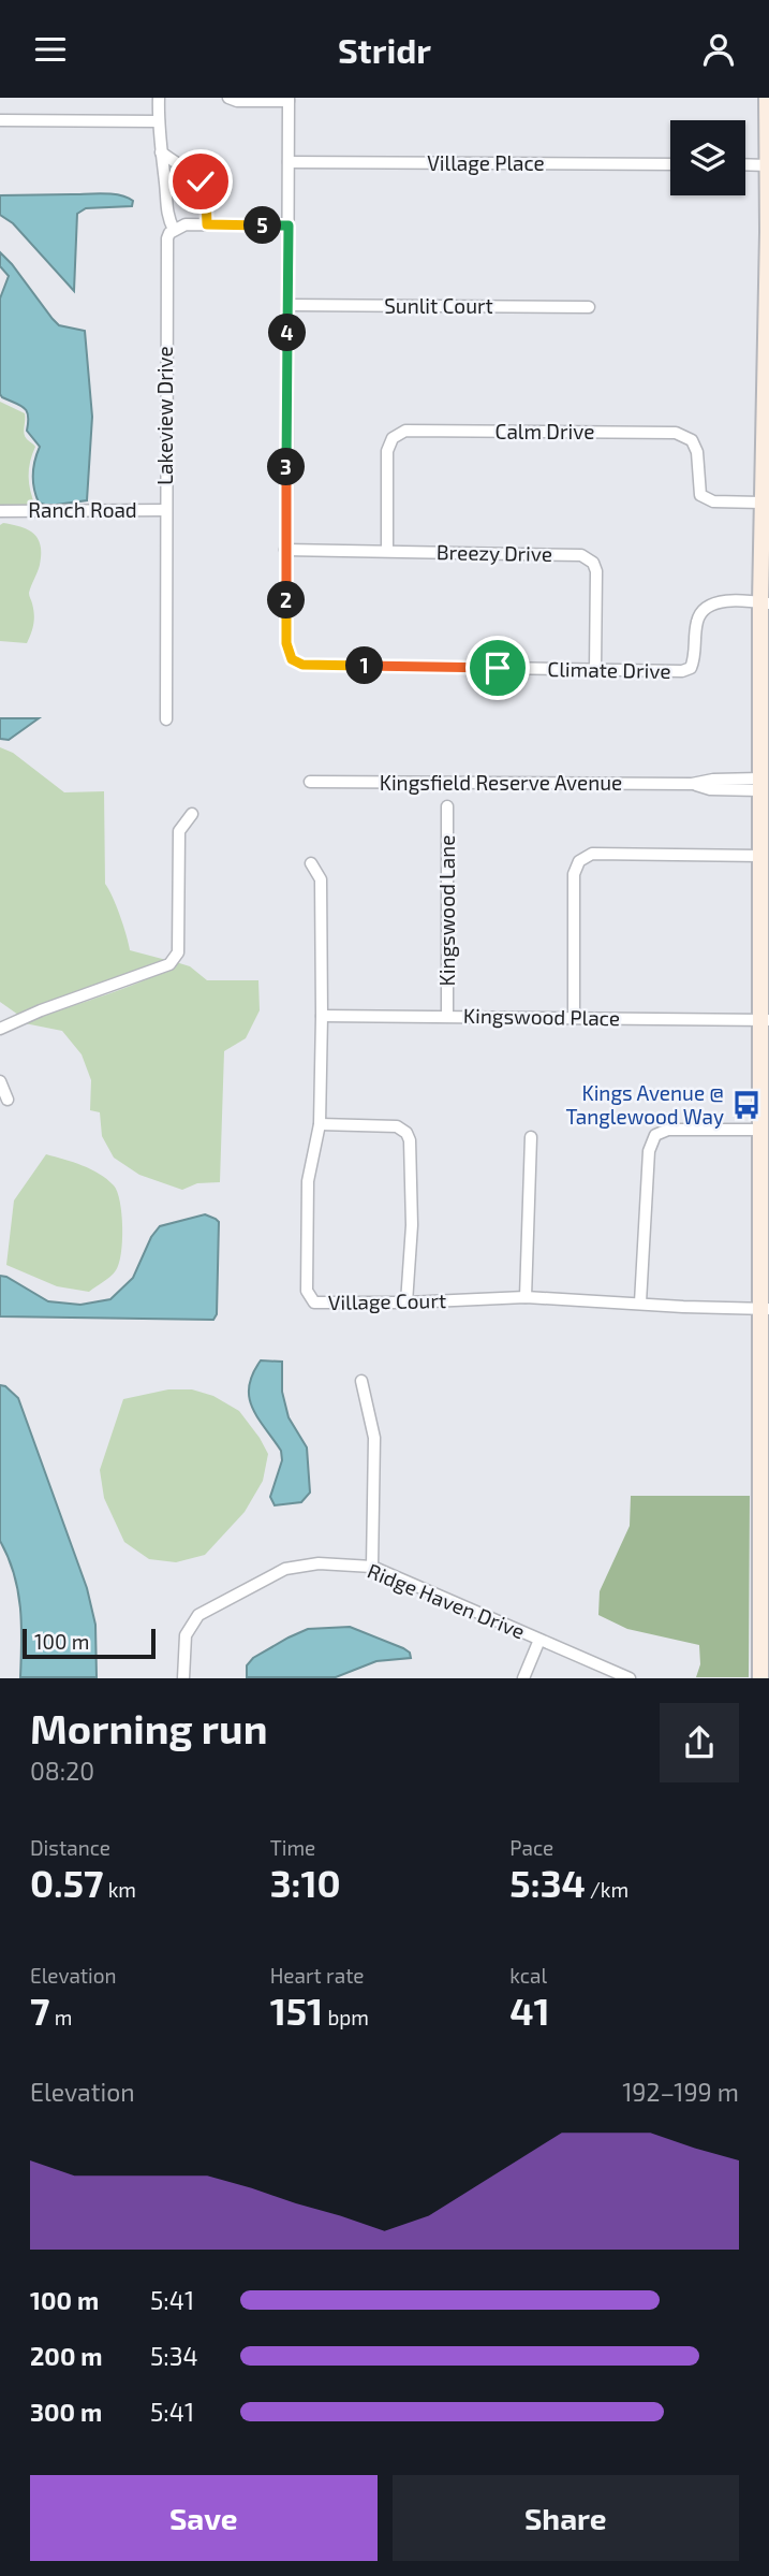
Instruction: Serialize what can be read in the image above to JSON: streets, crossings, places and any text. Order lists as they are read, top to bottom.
{
  "streets": {
    "street": [
      "Village Place",
      "Sunlit Court",
      "Lakeview Drive",
      "Calm Drive",
      "Ranch Road",
      "Breezy Drive",
      "Climate Drive",
      "Kingsfield Reserve Avenue",
      "Kingswood Lane",
      "Kingswood Place",
      "Village Court",
      "Ridge Haven Drive"
    ]
  },
  "crossings": [
    ["Sunlit Court", "Climate Drive"],
    ["Lakeview Drive", "Ranch Road"],
    ["Calm Drive", "Breezy Drive"],
    ["Breezy Drive", "Climate Drive"],
    ["Kingswood Lane", "Kingswood Place"],
    ["Kingswood Place", "Village Court"]
  ],
  "places": {
    "bus stop": ["Kings Avenue @ Tanglewood Way"]
  },
  "scale_bar": "100 m",
  "page": {
    "header": "Stridr",
    "pins": [
      "5",
      "4",
      "3",
      "2",
      "1"
    ],
    "scale": "100 m",
    "heading": ["Morning run", "08:20"],
    "stats": [
      ["Distance", "0.57 km"],
      ["Time", "3:10"],
      ["Pace", "5:34 /km"],
      ["Elevation", "7 m"],
      ["Heart rate", "151 bpm"],
      ["kcal", "41"]
    ],
    "chart": ["Elevation", "192–199 m"],
    "list": [
      {
        "name": "100 m",
        "note": "5:41"
      },
      {
        "name": "200 m",
        "note": "5:34"
      },
      {
        "name": "300 m",
        "note": "5:41"
      }
    ],
    "buttons": ["Save", "Share"]
  }
}
